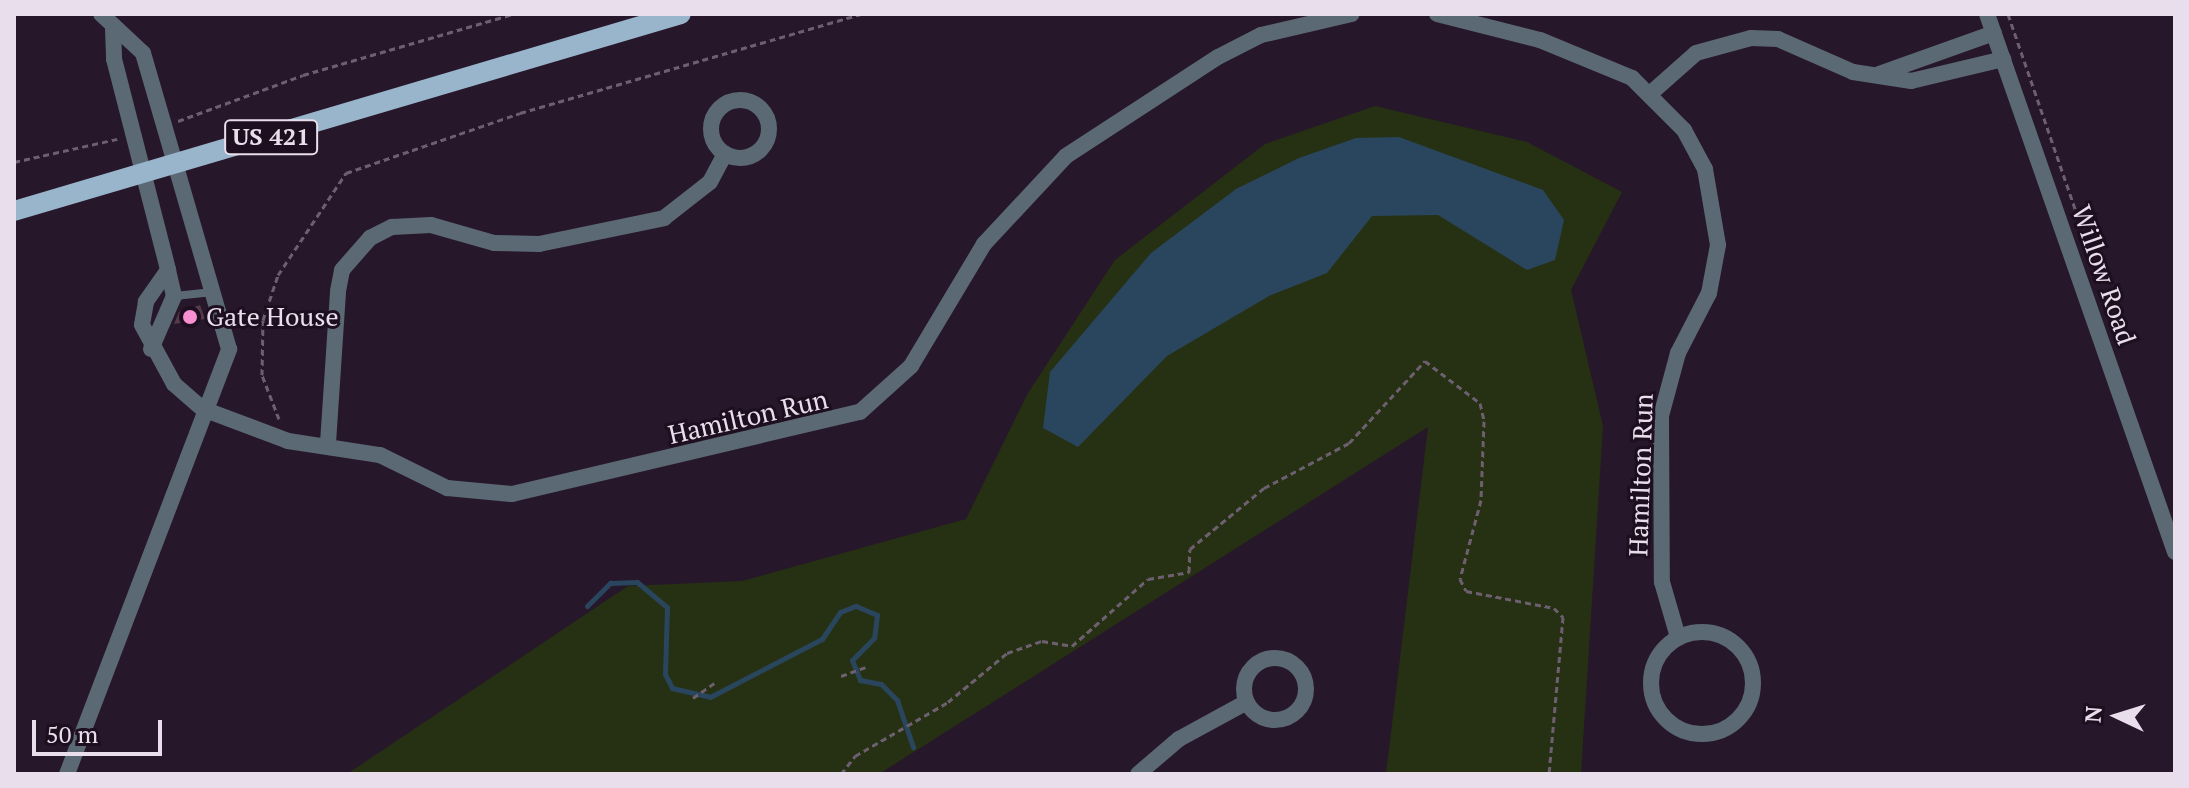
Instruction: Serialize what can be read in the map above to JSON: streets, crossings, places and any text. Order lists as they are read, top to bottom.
{
  "streets": {
    "main road": ["US 421"],
    "street": ["Willow Road", "Hamilton Run"]
  },
  "places": ["Gate House"],
  "scale_bar": "50 m",
  "north": "left"
}
